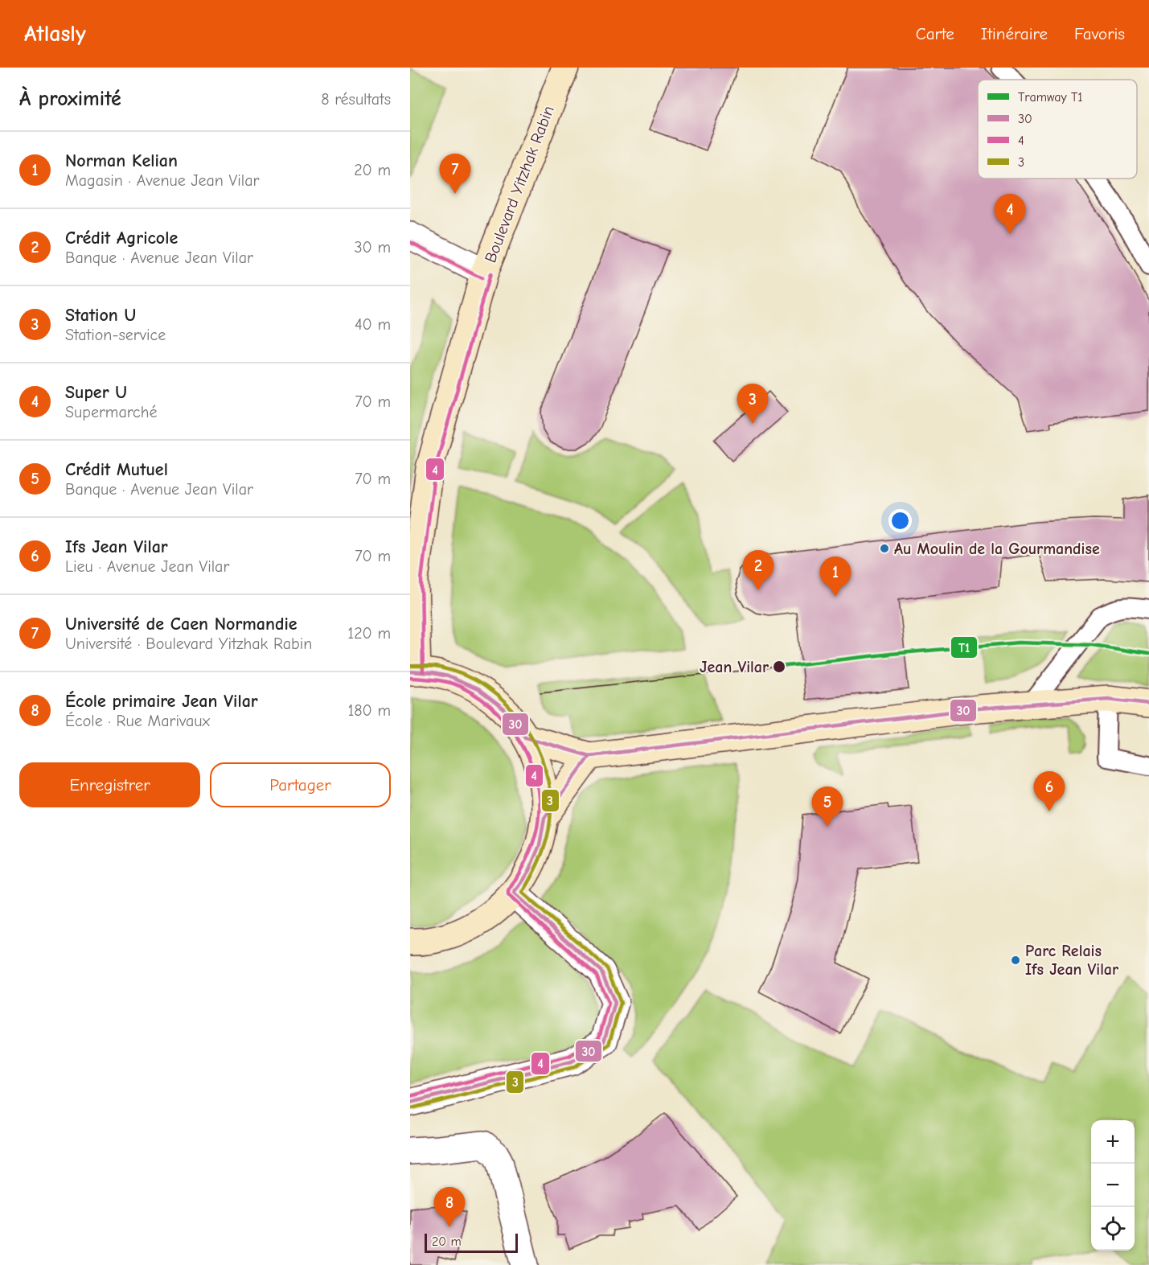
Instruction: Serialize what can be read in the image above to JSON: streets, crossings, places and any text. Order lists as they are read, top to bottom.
{
  "streets": {
    "main road": ["Boulevard Yitzhak Rabin"]
  },
  "places": ["Au Moulin de la Gourmandise", "Jean Vilar", "Parc Relais Ifs Jean Vilar"],
  "lines": [
    "transit line 4",
    "tram line T1",
    "transit line 3",
    "transit line 30"
  ],
  "legend": [
    "Tramway T1",
    "30",
    "4",
    "3"
  ],
  "scale_bar": "20 m",
  "page": {
    "header": "Atlasly",
    "nav": ["Carte", "Itinéraire", "Favoris"],
    "heading": ["À proximité", "8 résultats"],
    "list": [
      {
        "mark": "1",
        "name": "Norman Kelian",
        "note": "Magasin · Avenue Jean Vilar",
        "value": "20 m"
      },
      {
        "mark": "2",
        "name": "Crédit Agricole",
        "note": "Banque · Avenue Jean Vilar",
        "value": "30 m"
      },
      {
        "mark": "3",
        "name": "Station U",
        "note": "Station-service",
        "value": "40 m"
      },
      {
        "mark": "4",
        "name": "Super U",
        "note": "Supermarché",
        "value": "70 m"
      },
      {
        "mark": "5",
        "name": "Crédit Mutuel",
        "note": "Banque · Avenue Jean Vilar",
        "value": "70 m"
      },
      {
        "mark": "6",
        "name": "Ifs Jean Vilar",
        "note": "Lieu · Avenue Jean Vilar",
        "value": "70 m"
      },
      {
        "mark": "7",
        "name": "Université de Caen Normandie",
        "note": "Université · Boulevard Yitzhak Rabin",
        "value": "120 m"
      },
      {
        "mark": "8",
        "name": "École primaire Jean Vilar",
        "note": "École · Rue Marivaux",
        "value": "180 m"
      }
    ],
    "pins": [
      "7",
      "4",
      "3",
      "2",
      "1",
      "6",
      "5",
      "8"
    ],
    "buttons": ["Enregistrer", "Partager"],
    "map_buttons": ["+", "−"],
    "scale": "20 m"
  }
}
